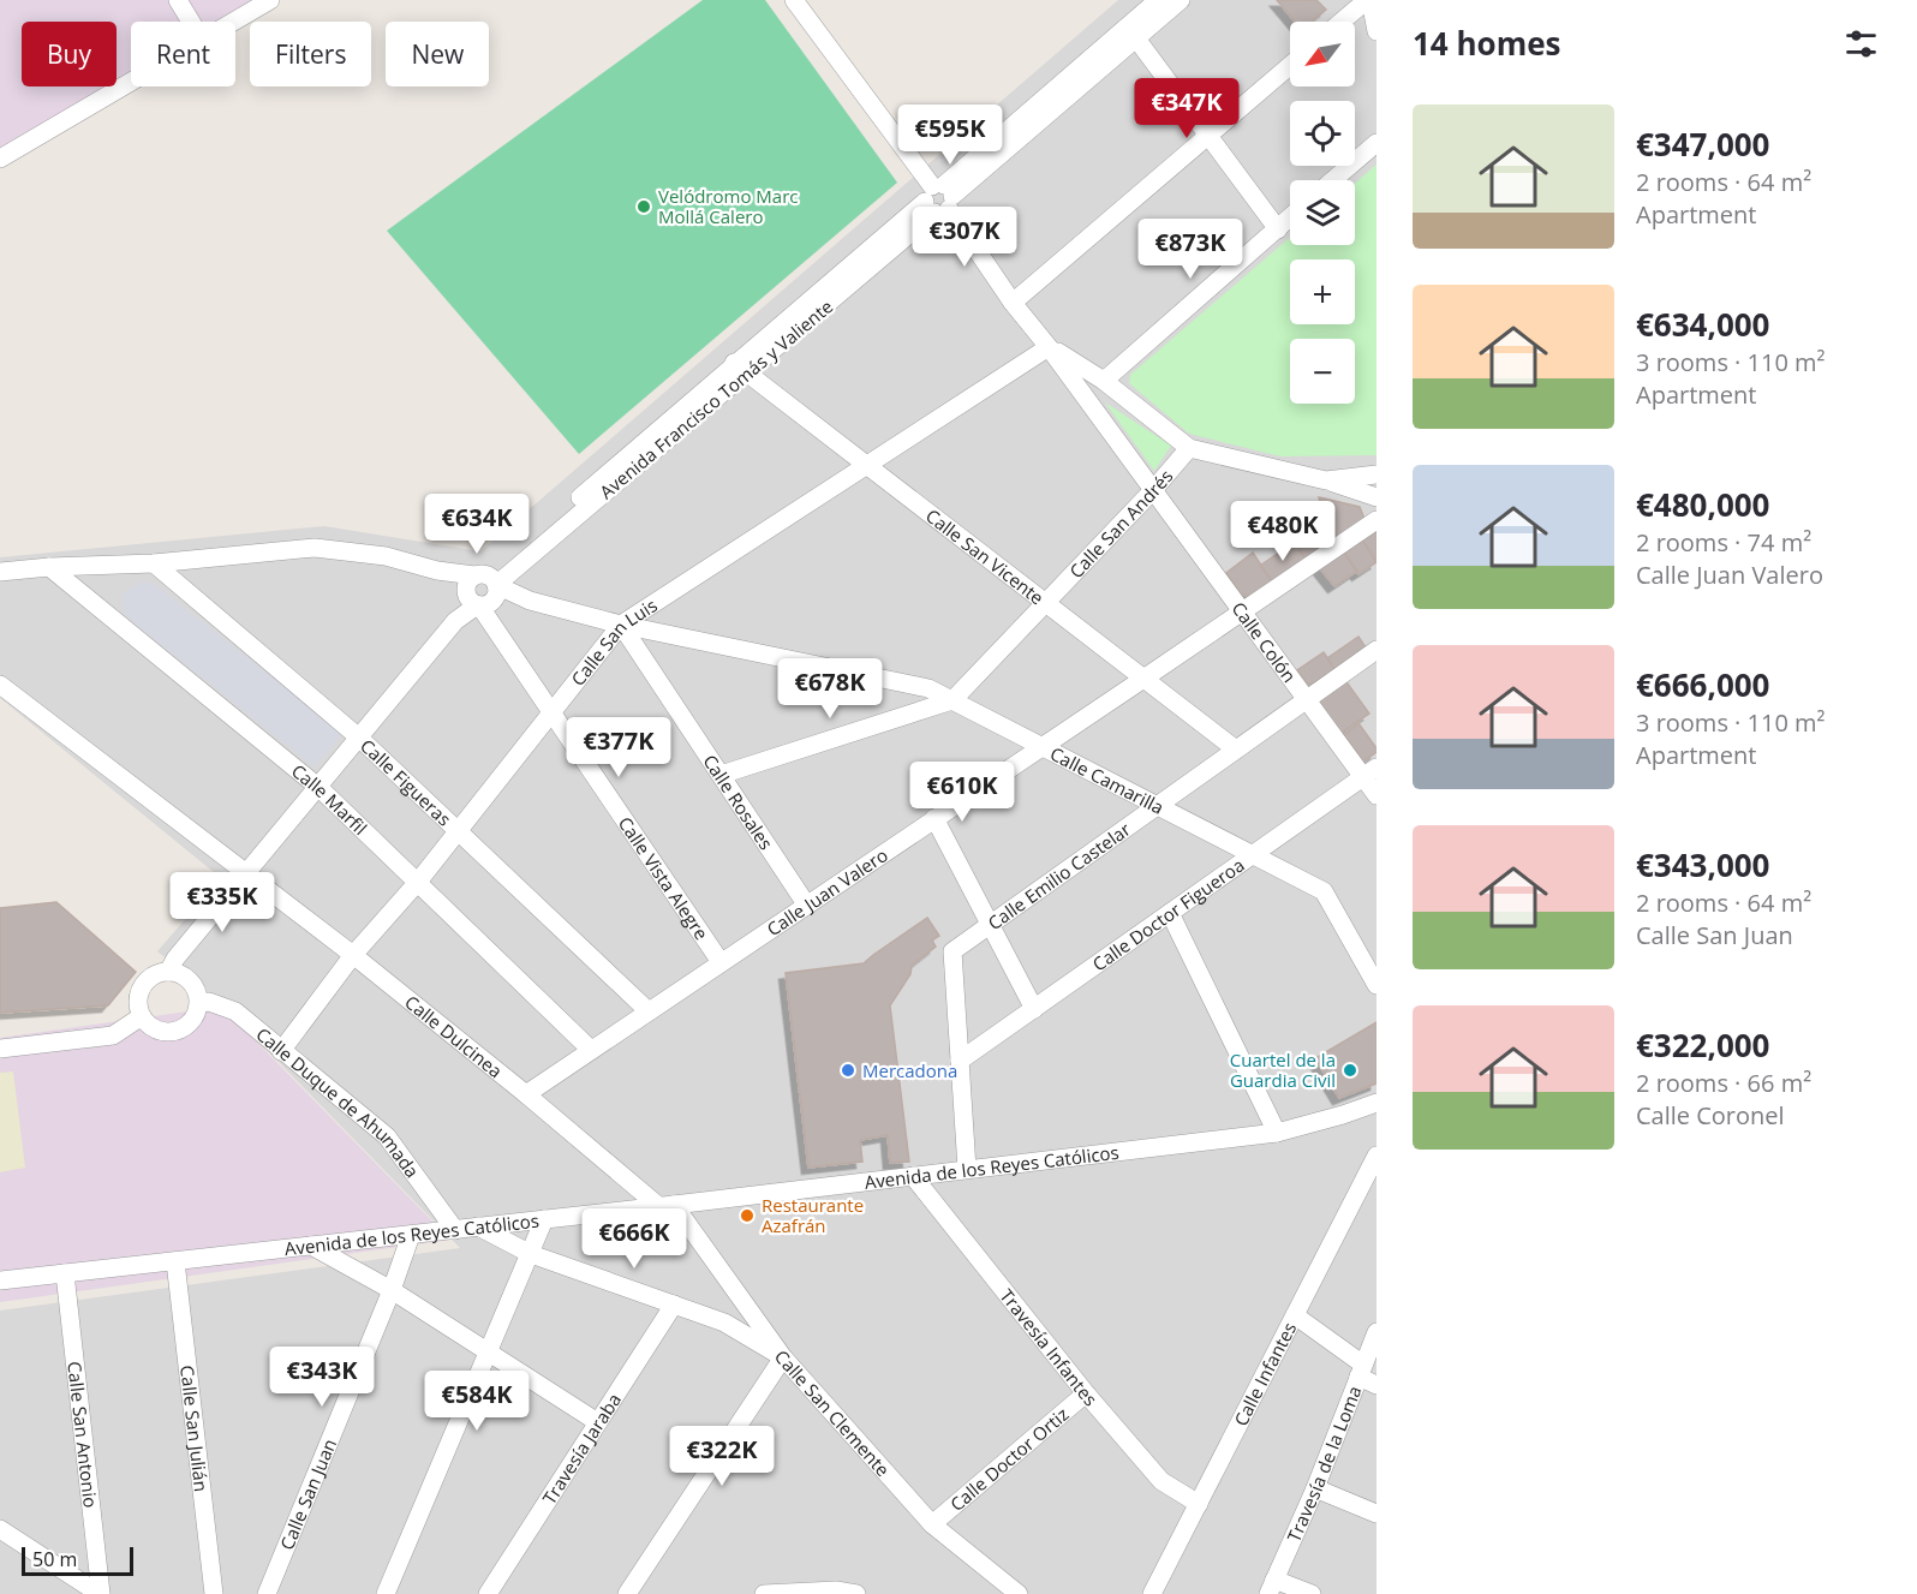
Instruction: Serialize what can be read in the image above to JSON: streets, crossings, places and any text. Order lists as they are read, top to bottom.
{
  "streets": {
    "street": [
      "Avenida Francisco Tomás y Valiente",
      "Calle San Andrés",
      "Calle San Vicente",
      "Calle Colón",
      "Calle San Luis",
      "Calle Camarilla",
      "Calle Figueras",
      "Calle Marfil",
      "Calle Rosales",
      "Calle Emilio Castelar",
      "Calle Vista Alegre",
      "Calle Juan Valero",
      "Calle Doctor Figueroa",
      "Calle Dulcinea",
      "Calle Duque de Ahumada",
      "Avenida de los Reyes Católicos",
      "Travesía Infantes",
      "Calle Infantes",
      "Calle San Clemente",
      "Calle San Julián",
      "Calle San Antonio",
      "Travesía Jaraba",
      "Calle Doctor Ortiz",
      "Travesía de la Loma",
      "Calle San Juan"
    ]
  },
  "crossings": [
    ["Avenida Francisco Tomás y Valiente", "Calle San Vicente"],
    ["Avenida Francisco Tomás y Valiente", "Calle Colón"],
    ["Avenida Francisco Tomás y Valiente", "Calle Camarilla"],
    ["Avenida Francisco Tomás y Valiente", "Calle Vista Alegre"],
    ["Calle San Andrés", "Calle San Vicente"],
    ["Calle San Andrés", "Calle Colón"],
    ["Calle San Andrés", "Calle Camarilla"],
    ["Calle San Andrés", "Calle Rosales"],
    ["Calle San Vicente", "Calle San Luis"],
    ["Calle San Vicente", "Calle Emilio Castelar"],
    ["Calle San Vicente", "Calle Juan Valero"],
    ["Calle Colón", "Calle San Luis"],
    ["Calle Colón", "Calle Emilio Castelar"],
    ["Calle Colón", "Calle Juan Valero"],
    ["Calle Colón", "Calle Doctor Figueroa"],
    ["Calle San Luis", "Calle Camarilla"],
    ["Calle San Luis", "Calle Figueras"],
    ["Calle San Luis", "Calle Marfil"],
    ["Calle San Luis", "Calle Rosales"],
    ["Calle San Luis", "Calle Vista Alegre"],
    ["Calle San Luis", "Calle Dulcinea"],
    ["Calle San Luis", "Calle Duque de Ahumada"],
    ["Calle Camarilla", "Calle Rosales"],
    ["Calle Camarilla", "Calle Emilio Castelar"],
    ["Calle Camarilla", "Calle Vista Alegre"],
    ["Calle Camarilla", "Calle Juan Valero"],
    ["Calle Camarilla", "Calle Doctor Figueroa"],
    ["Calle Figueras", "Calle Juan Valero"],
    ["Calle Marfil", "Calle Juan Valero"],
    ["Calle Rosales", "Calle Juan Valero"],
    ["Calle Emilio Castelar", "Calle Doctor Figueroa"],
    ["Calle Emilio Castelar", "Avenida de los Reyes Católicos"],
    ["Calle Vista Alegre", "Calle Juan Valero"],
    ["Calle Juan Valero", "Calle Dulcinea"],
    ["Calle Dulcinea", "Avenida de los Reyes Católicos"],
    ["Calle Dulcinea", "Calle San Clemente"],
    ["Calle Duque de Ahumada", "Avenida de los Reyes Católicos"],
    ["Avenida de los Reyes Católicos", "Travesía Infantes"],
    ["Avenida de los Reyes Católicos", "Calle San Clemente"],
    ["Avenida de los Reyes Católicos", "Calle San Julián"],
    ["Avenida de los Reyes Católicos", "Calle San Antonio"],
    ["Avenida de los Reyes Católicos", "Calle San Juan"],
    ["Travesía Infantes", "Calle Infantes"],
    ["Travesía Infantes", "Calle Doctor Ortiz"],
    ["Calle San Clemente", "Calle Doctor Ortiz"]
  ],
  "places": [
    "Velódromo Marc Mollá Calero",
    "Mercadona",
    "Cuartel de la Guardia Civil",
    "Restaurante Azafrán"
  ],
  "scale_bar": "50 m",
  "north": "bottom left",
  "page": {
    "heading": "14 homes",
    "map_buttons": ["+", "−"],
    "chip": [
      "Buy",
      "Rent",
      "Filters",
      "New"
    ],
    "price": [
      "€347K",
      "€595K",
      "€307K",
      "€873K",
      "€634K",
      "€480K",
      "€678K",
      "€377K",
      "€610K",
      "€335K",
      "€666K",
      "€343K",
      "€584K",
      "€322K"
    ],
    "list": [
      {
        "name": "€347,000",
        "note": "2 rooms · 64 m² · Apartment"
      },
      {
        "name": "€634,000",
        "note": "3 rooms · 110 m² · Apartment"
      },
      {
        "name": "€480,000",
        "note": "2 rooms · 74 m² · Calle Juan Valero"
      },
      {
        "name": "€666,000",
        "note": "3 rooms · 110 m² · Apartment"
      },
      {
        "name": "€343,000",
        "note": "2 rooms · 64 m² · Calle San Juan"
      },
      {
        "name": "€322,000",
        "note": "2 rooms · 66 m² · Calle Coronel"
      }
    ],
    "scale": "50 m"
  }
}
